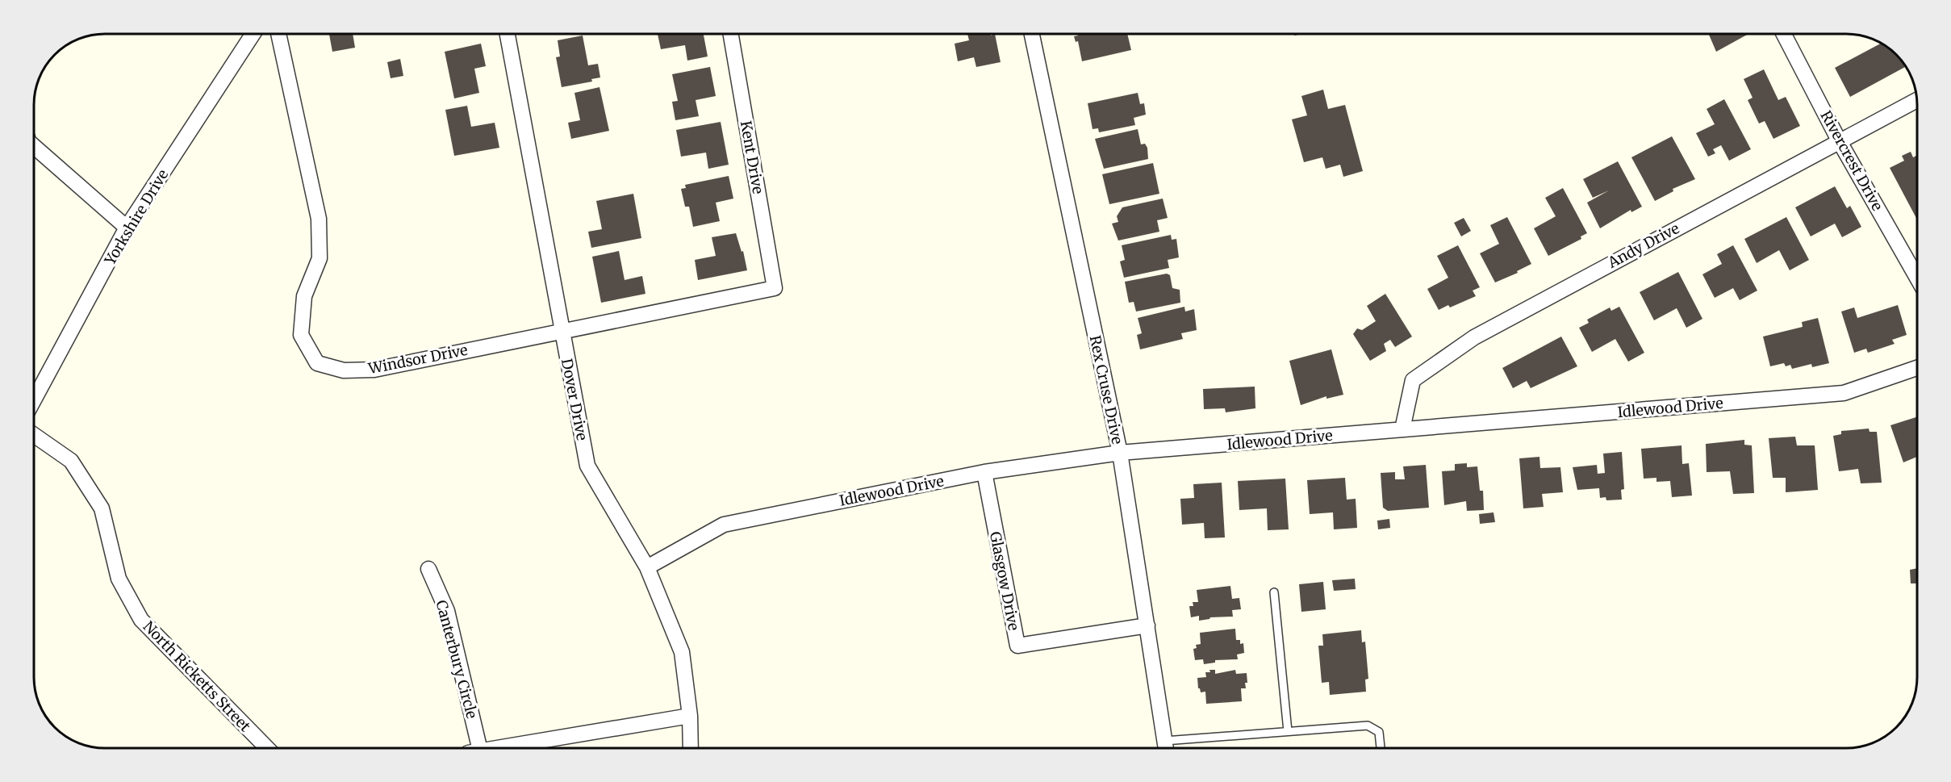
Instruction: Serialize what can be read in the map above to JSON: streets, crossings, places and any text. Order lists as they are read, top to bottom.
{
  "streets": {
    "street": [
      "Kent Drive",
      "Rivercrest Drive",
      "Yorkshire Drive",
      "Andy Drive",
      "Windsor Drive",
      "Rex Cruse Drive",
      "Dover Drive",
      "Idlewood Drive",
      "Glasgow Drive",
      "Canterbury Circle",
      "North Ricketts Street"
    ]
  },
  "crossings": [
    ["Kent Drive", "Windsor Drive"],
    ["Rivercrest Drive", "Andy Drive"],
    ["Andy Drive", "Idlewood Drive"],
    ["Windsor Drive", "Dover Drive"],
    ["Rex Cruse Drive", "Idlewood Drive"],
    ["Rex Cruse Drive", "Glasgow Drive"],
    ["Dover Drive", "Idlewood Drive"],
    ["Idlewood Drive", "Glasgow Drive"]
  ]
}
